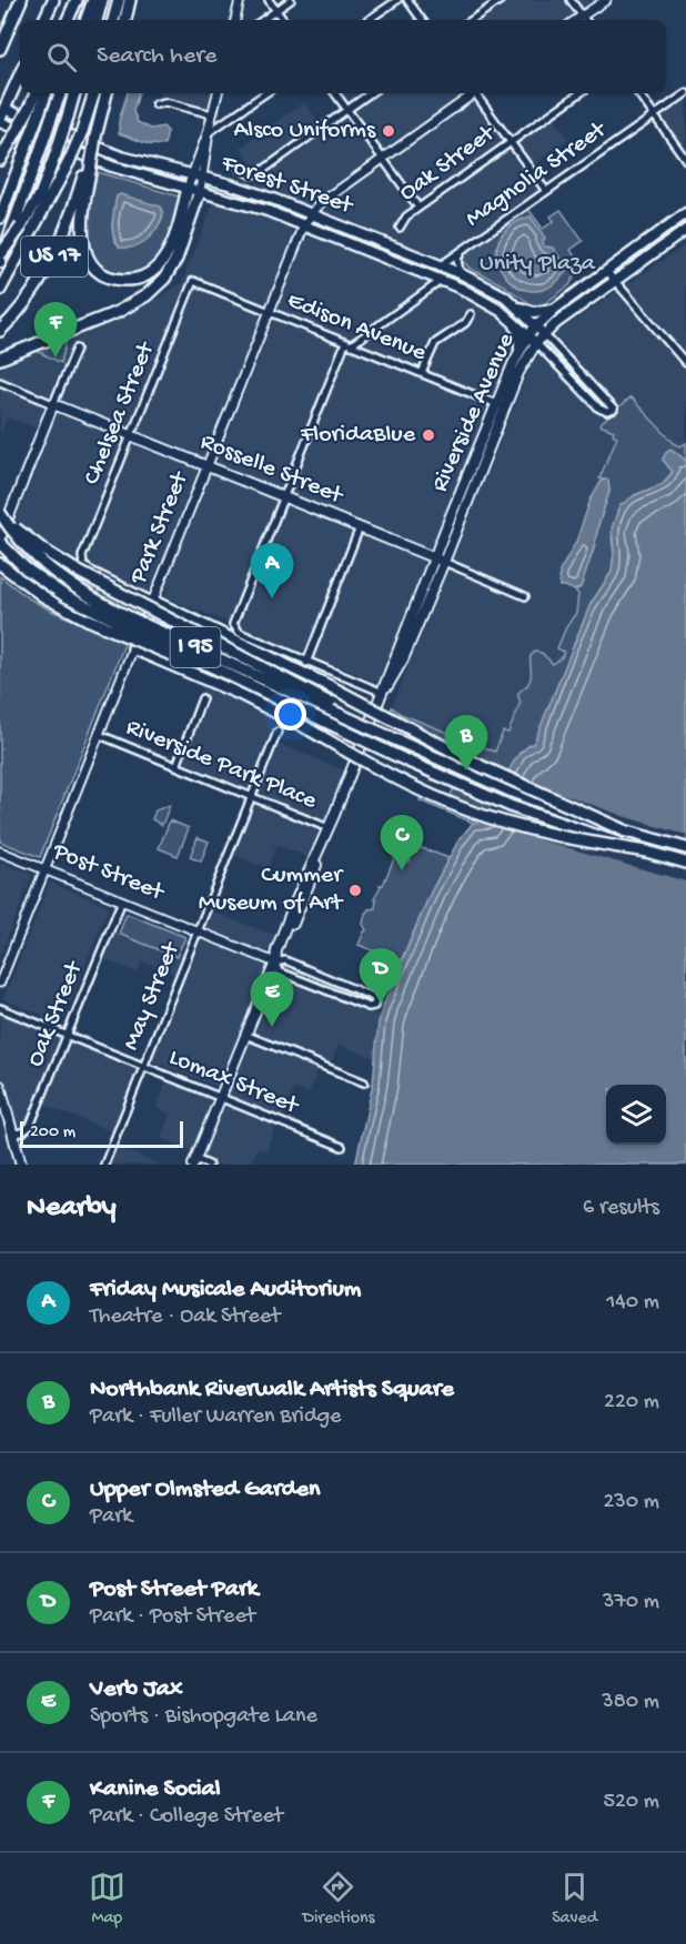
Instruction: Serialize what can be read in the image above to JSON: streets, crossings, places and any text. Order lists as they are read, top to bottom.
{
  "streets": {
    "highway": ["US 17", "I 95"],
    "main road": ["Forest Street", "Riverside Avenue", "Rosselle Street"],
    "street": [
      "Oak Street",
      "Magnolia Street",
      "Edison Avenue",
      "Chelsea Street",
      "Park Street",
      "Riverside Park Place",
      "Post Street",
      "May Street",
      "Lomax Street"
    ]
  },
  "crossings": [
    ["Oak Street", "Post Street"],
    ["Oak Street", "Lomax Street"],
    ["Magnolia Street", "Forest Street"],
    ["Forest Street", "Riverside Avenue"],
    ["Forest Street", "Park Street"],
    ["Edison Avenue", "Riverside Avenue"],
    ["Edison Avenue", "Chelsea Street"],
    ["Edison Avenue", "Park Street"],
    ["Riverside Avenue", "Rosselle Street"],
    ["Riverside Avenue", "Riverside Park Place"],
    ["Riverside Avenue", "Post Street"],
    ["Riverside Avenue", "Lomax Street"],
    ["Chelsea Street", "Rosselle Street"],
    ["Chelsea Street", "Park Street"],
    ["Rosselle Street", "Park Street"],
    ["Park Street", "Riverside Park Place"],
    ["Park Street", "Post Street"],
    ["Riverside Park Place", "May Street"],
    ["Post Street", "May Street"],
    ["May Street", "Lomax Street"]
  ],
  "parks": ["Unity Plaza"],
  "places": ["Alsco Uniforms", "FloridaBlue", "Cummer Museum of Art"],
  "scale_bar": "200 m",
  "page": {
    "search": "Search here",
    "pins": [
      "F",
      "A",
      "B",
      "C",
      "D",
      "E"
    ],
    "scale": "200 m",
    "heading": ["Nearby", "6 results"],
    "list": [
      {
        "mark": "A",
        "name": "Friday Musicale Auditorium",
        "note": "Theatre · Oak Street",
        "value": "140 m"
      },
      {
        "mark": "B",
        "name": "Northbank Riverwalk Artists Square",
        "note": "Park · Fuller Warren Bridge",
        "value": "220 m"
      },
      {
        "mark": "C",
        "name": "Upper Olmsted Garden",
        "note": "Park",
        "value": "230 m"
      },
      {
        "mark": "D",
        "name": "Post Street Park",
        "note": "Park · Post Street",
        "value": "370 m"
      },
      {
        "mark": "E",
        "name": "Verb Jax",
        "note": "Sports · Bishopgate Lane",
        "value": "380 m"
      },
      {
        "mark": "F",
        "name": "Kanine Social",
        "note": "Park · College Street",
        "value": "520 m"
      }
    ],
    "nav": ["Map", "Directions", "Saved"]
  }
}
